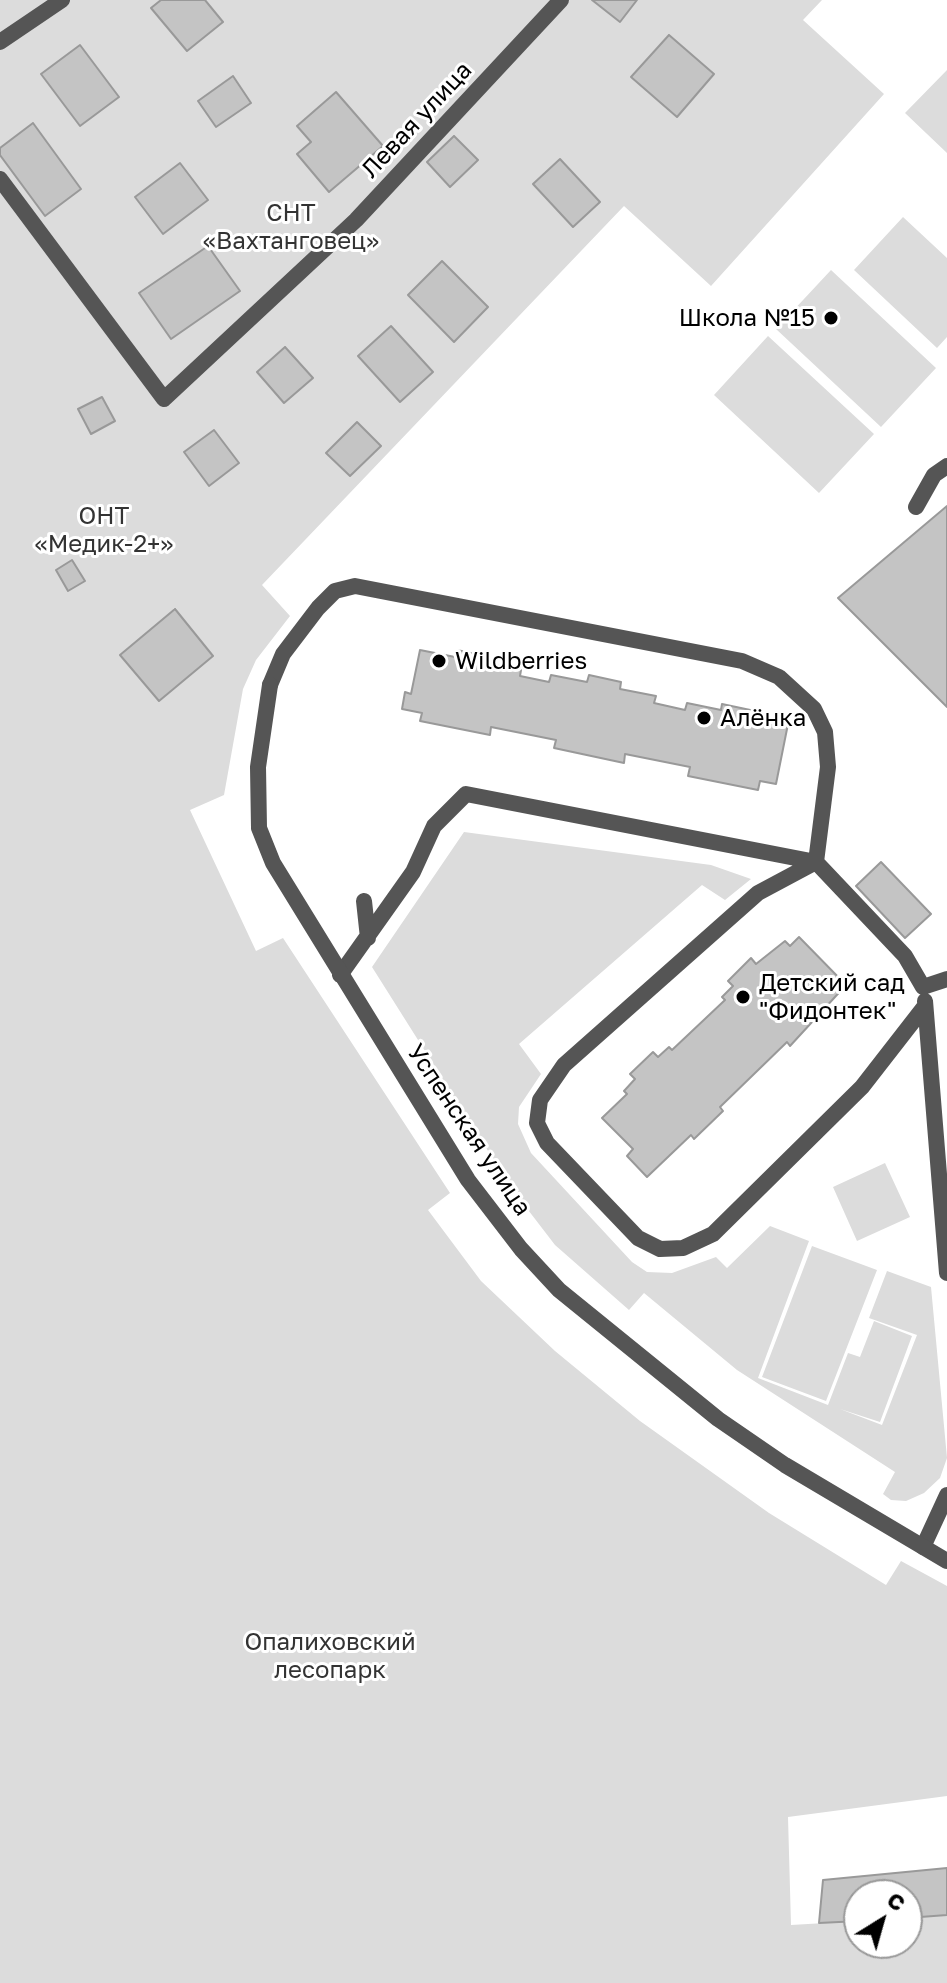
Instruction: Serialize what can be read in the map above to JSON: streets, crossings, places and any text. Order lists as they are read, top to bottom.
{
  "streets": {
    "street": ["Левая улица", "Успенская улица"]
  },
  "parks": ["СНТ «Вахтанговец»", "ОНТ «Медик-2+»", "Опалиховский лесопарк"],
  "places": [
    "Школа №15",
    "Wildberries",
    "Алёнка",
    "Детский сад \"Фидонтек\""
  ],
  "north": "top right"
}
